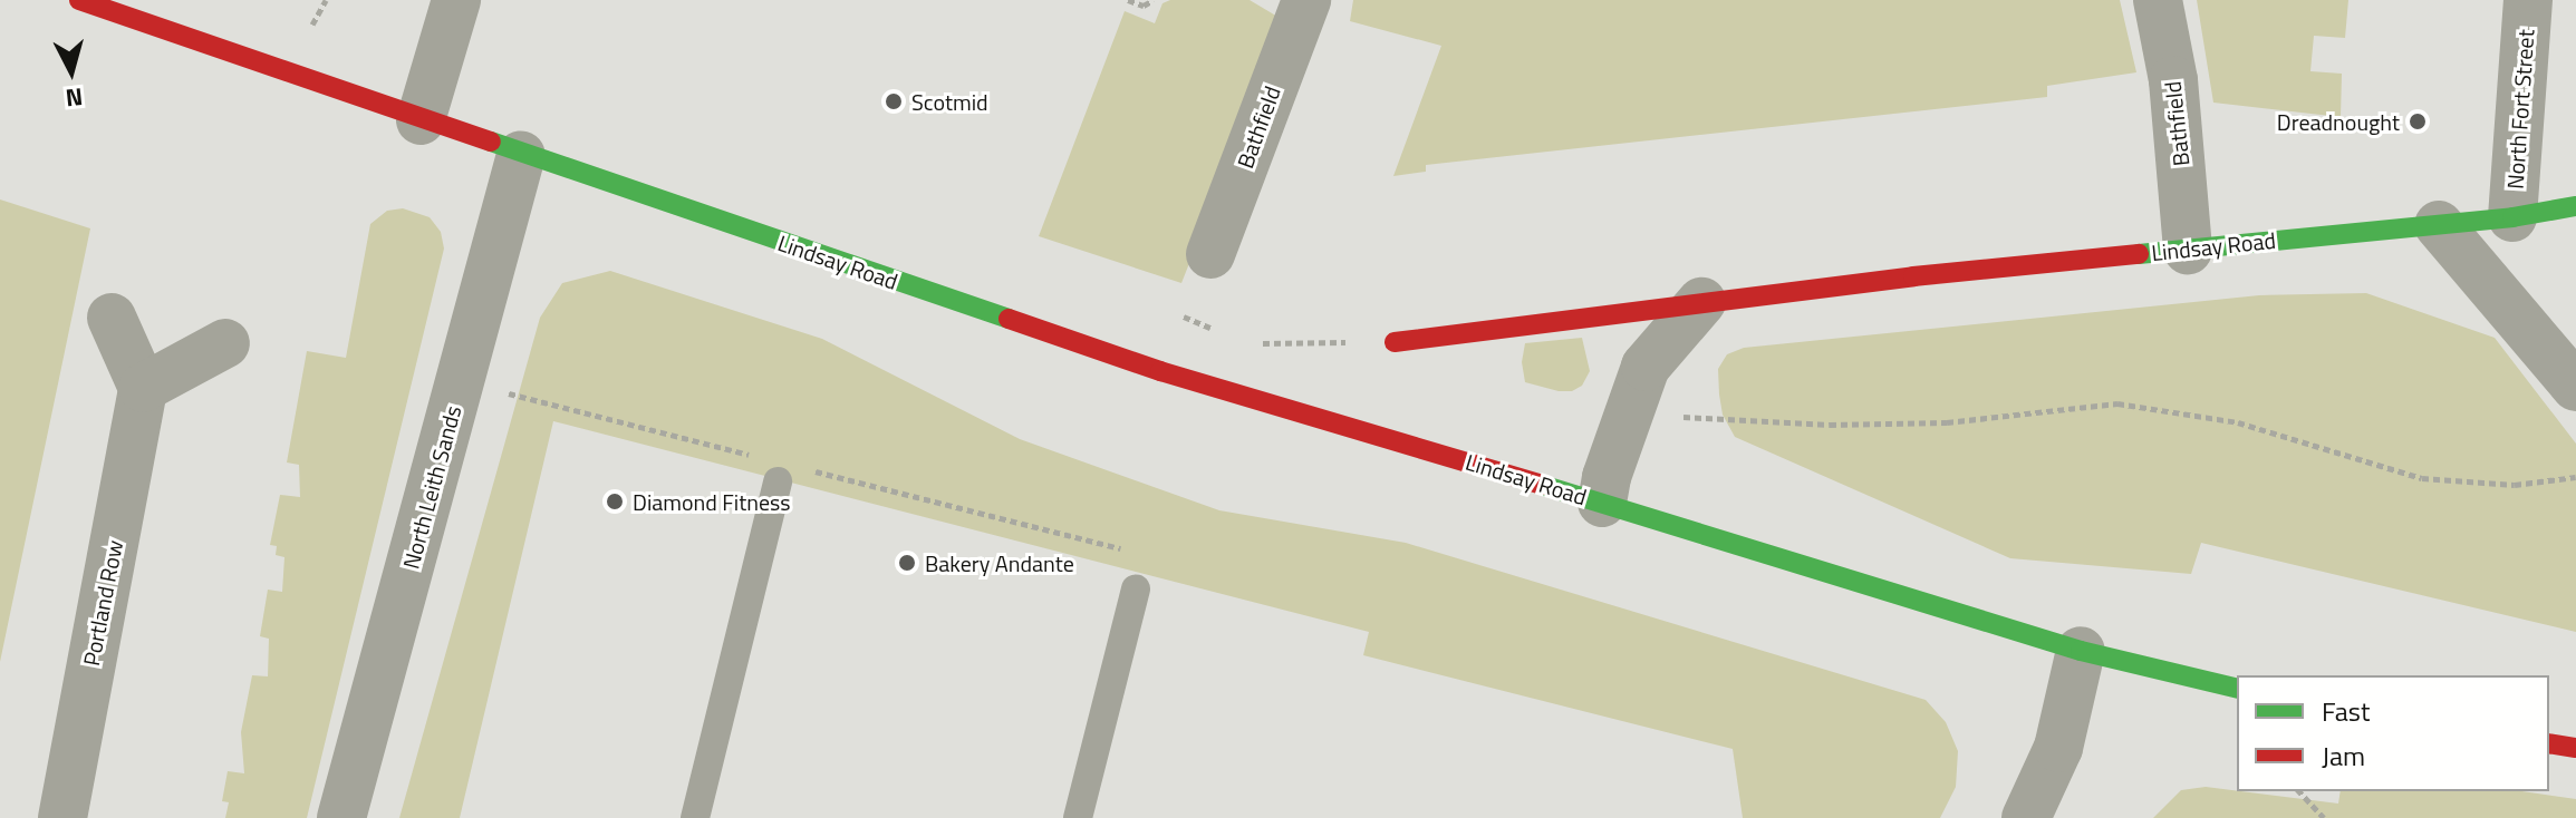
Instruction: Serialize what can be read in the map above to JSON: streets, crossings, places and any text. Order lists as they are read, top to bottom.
{
  "streets": {
    "main road": ["Lindsay Road"],
    "street": [
      "North Fort Street",
      "Bathfield",
      "North Leith Sands",
      "Portland Row"
    ]
  },
  "crossings": [
    ["North Fort Street", "Lindsay Road"],
    ["Bathfield", "Lindsay Road"],
    ["Lindsay Road", "North Leith Sands"]
  ],
  "places": [
    "Scotmid",
    "Dreadnought",
    "Diamond Fitness",
    "Bakery Andante"
  ],
  "legend": ["Fast", "Jam"],
  "north": "bottom"
}
